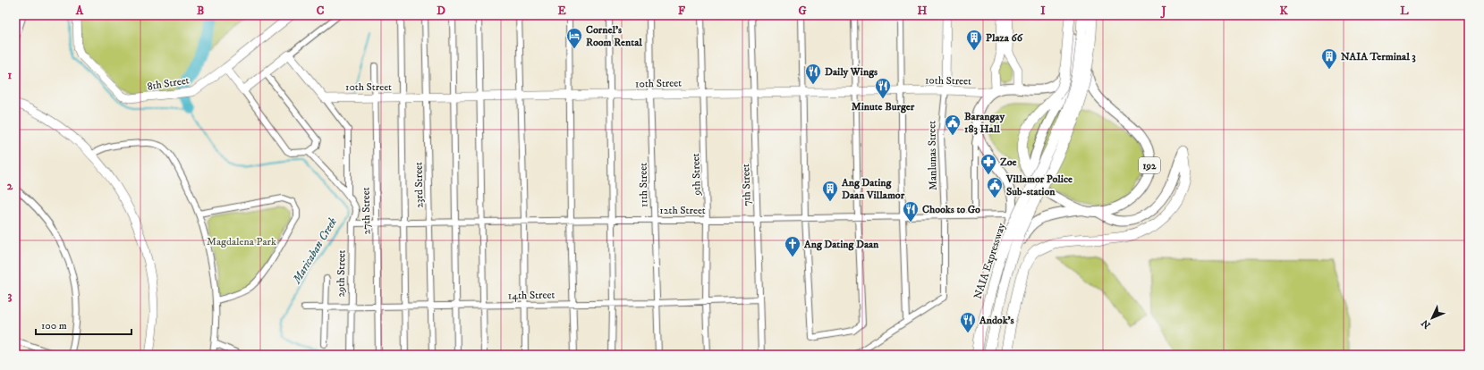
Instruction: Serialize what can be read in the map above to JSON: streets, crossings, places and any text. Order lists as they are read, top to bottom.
{
  "streets": {
    "highway": ["NAIA Expressway"],
    "main road": ["192"],
    "street": [
      "10th Street",
      "8th Street",
      "Manlunas Street",
      "9th Street",
      "23rd Street",
      "11th Street",
      "7th Street",
      "12th Street",
      "27th Street",
      "29th Street",
      "14th Street"
    ]
  },
  "crossings": [
    ["10th Street", "Manlunas Street"],
    ["10th Street", "9th Street"],
    ["10th Street", "23rd Street"],
    ["10th Street", "11th Street"],
    ["10th Street", "7th Street"],
    ["10th Street", "27th Street"],
    ["10th Street", "29th Street"],
    ["Manlunas Street", "12th Street"],
    ["192", "NAIA Expressway"],
    ["9th Street", "12th Street"],
    ["9th Street", "14th Street"],
    ["23rd Street", "12th Street"],
    ["23rd Street", "14th Street"],
    ["11th Street", "12th Street"],
    ["11th Street", "14th Street"],
    ["7th Street", "12th Street"],
    ["7th Street", "14th Street"],
    ["12th Street", "27th Street"],
    ["12th Street", "29th Street"],
    ["27th Street", "14th Street"],
    ["29th Street", "14th Street"]
  ],
  "water": ["Maricaban Creek"],
  "parks": ["Magdalena Park"],
  "places": {
    "hotel": ["Cornel's Room Rental"],
    "building": ["Plaza 66", "NAIA Terminal 3", "Ang Dating Daan Villamor"],
    "restaurant": [
      "Daily Wings",
      "Minute Burger",
      "Chooks to Go",
      "Andok's"
    ],
    "public building": ["Barangay 183 Hall", "Villamor Police Sub-station"],
    "pharmacy": ["Zoe"],
    "church": ["Ang Dating Daan"]
  },
  "scale_bar": "100 m",
  "north": "bottom left",
  "grid": {
    "columns": [
      "A",
      "B",
      "C",
      "D",
      "E",
      "F",
      "G",
      "H",
      "I",
      "J",
      "K",
      "L"
    ],
    "rows": ["1", "2", "3"]
  }
}
